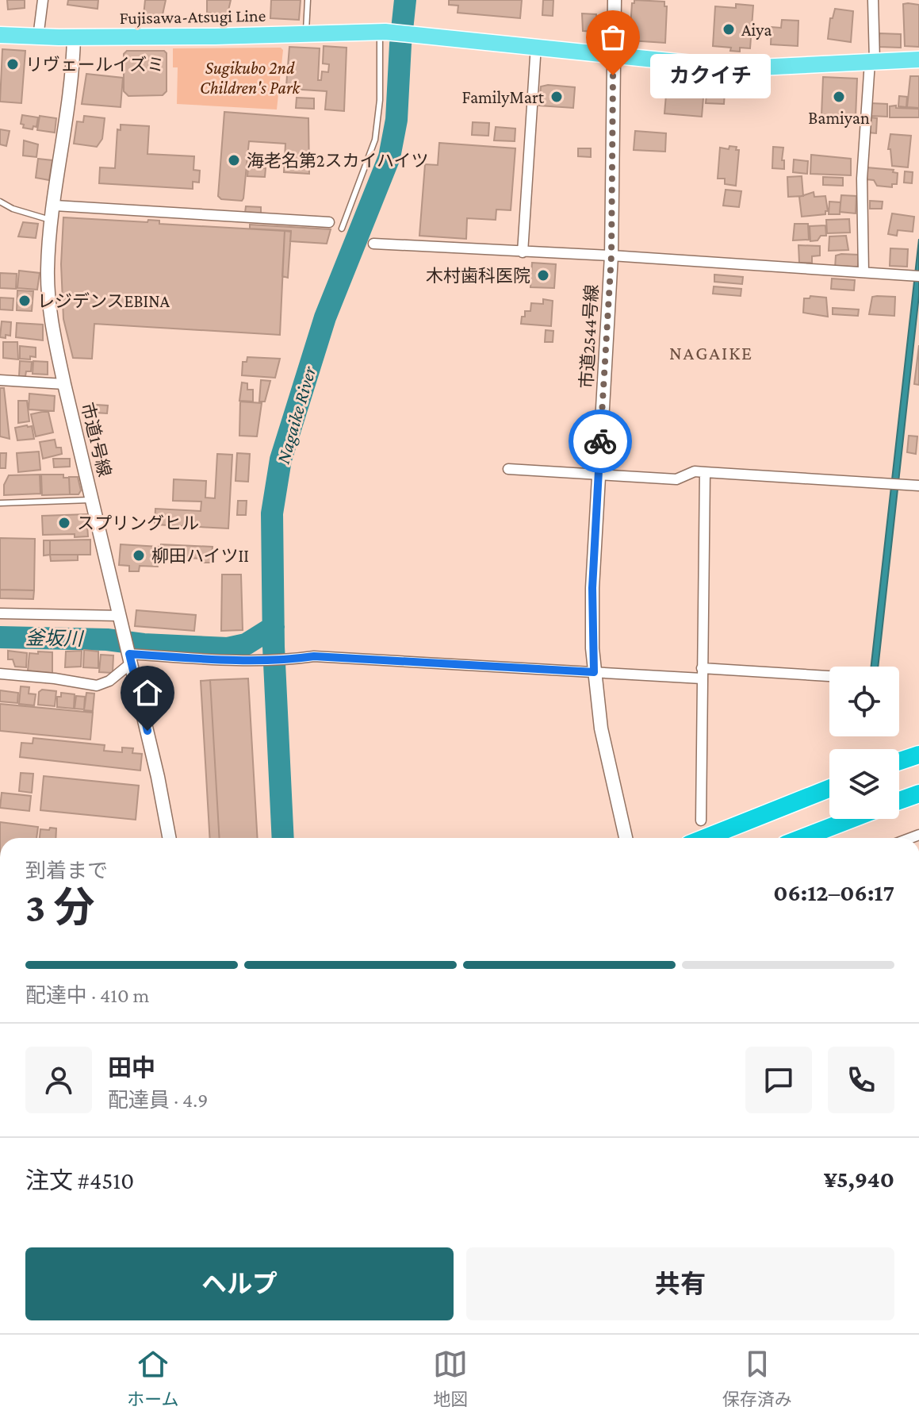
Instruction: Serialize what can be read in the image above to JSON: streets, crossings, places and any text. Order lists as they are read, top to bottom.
{
  "streets": {
    "main road": ["Fujisawa-Atsugi Line"],
    "street": ["市道2544号線", "市道1号線"]
  },
  "crossings": [
    ["Fujisawa-Atsugi Line", "市道1号線"]
  ],
  "districts": ["NAGAIKE"],
  "water": ["Nagaike River", "釜坂川"],
  "parks": ["Sugikubo 2nd Children's Park"],
  "places": [
    "Aiya",
    "リヴェールイズミ",
    "カクイチ",
    "FamilyMart",
    "Bamiyan",
    "海老名第2スカイハイツ",
    "木村歯科医院",
    "レジデンスEBINA",
    "スプリングヒル",
    "柳田ハイツII"
  ],
  "page": {
    "bubble": "カクイチ",
    "heading": ["3 分", "到着まで", "06:12–06:17"],
    "panel": [
      "田中",
      "配達員 · 4.9",
      "注文 #4510",
      "¥5,940"
    ],
    "bar": "配達中 · 410 m",
    "buttons": ["ヘルプ", "共有"],
    "tabs": ["ホーム", "地図", "保存済み"]
  }
}
